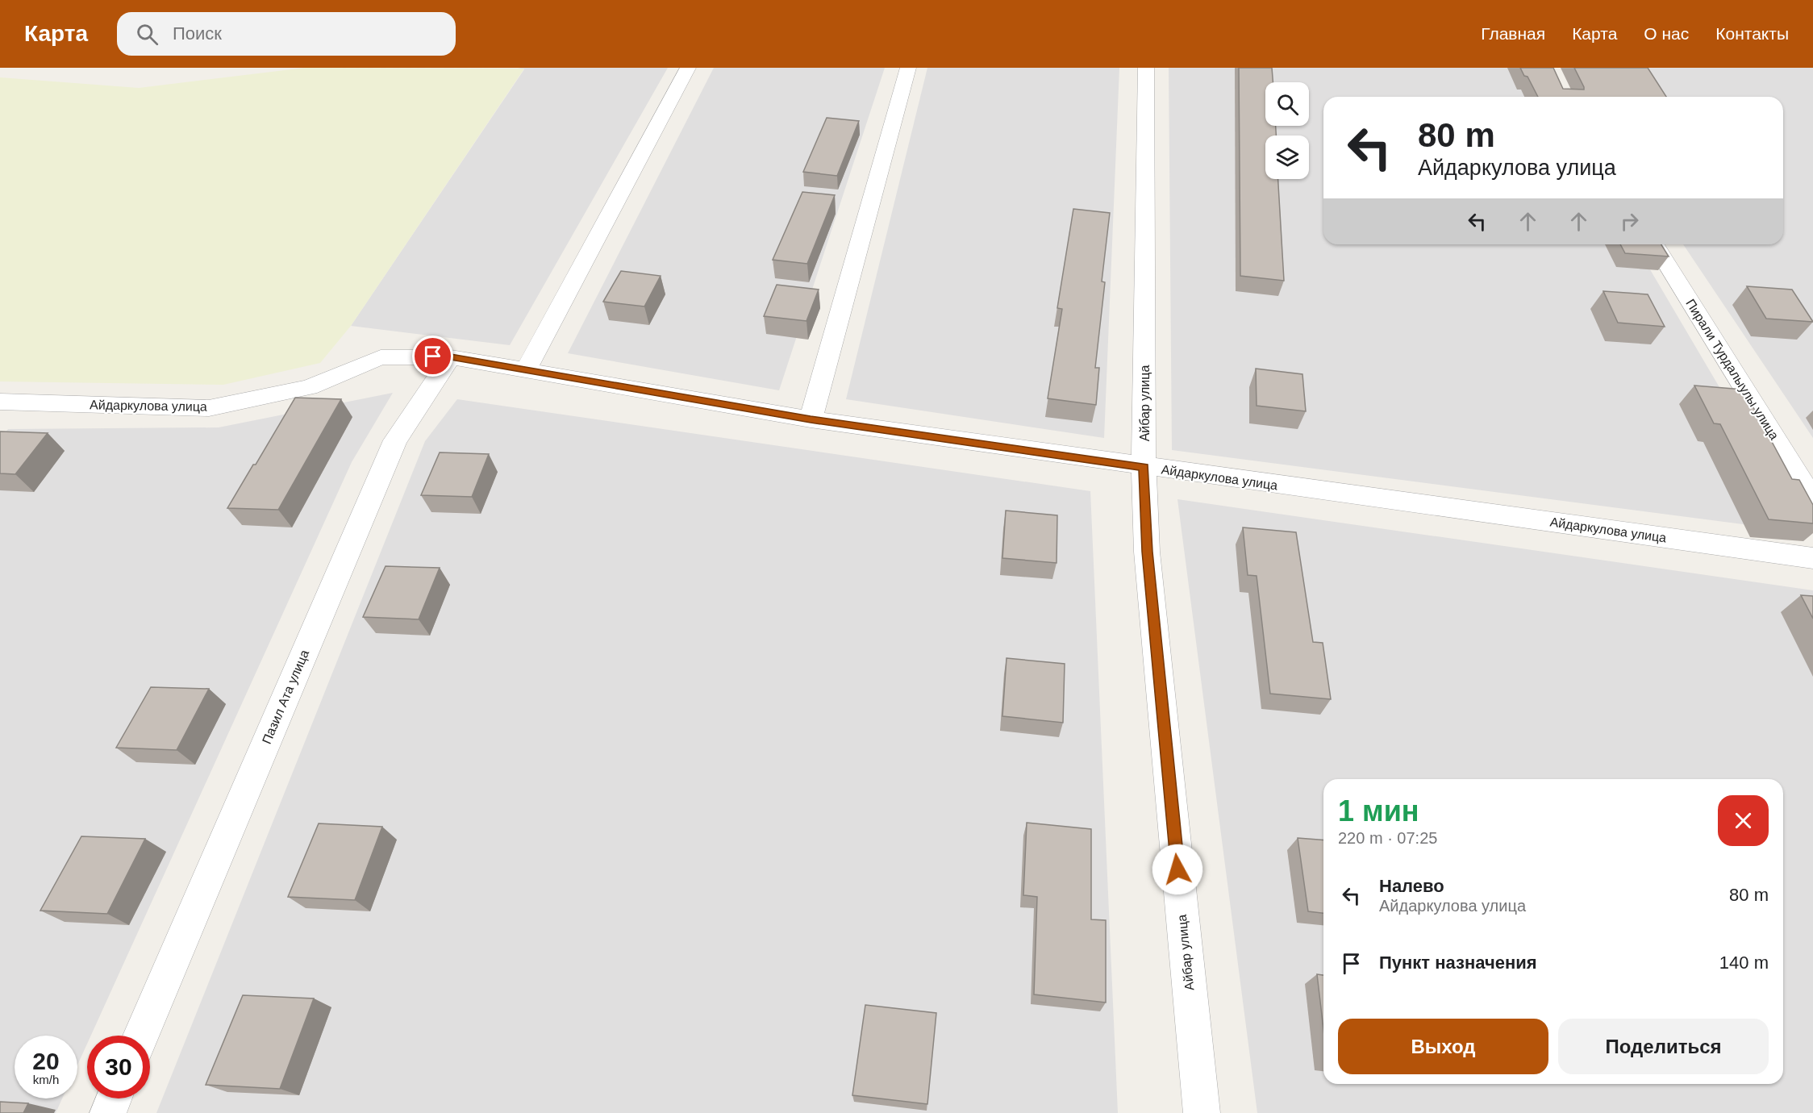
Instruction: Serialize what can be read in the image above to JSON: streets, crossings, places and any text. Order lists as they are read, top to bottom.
{
  "streets": {
    "street": [
      "Пирали Турдалыулы улица",
      "Айбар улица",
      "Айдаркулова улица",
      "Пазил Ата улица"
    ]
  },
  "crossings": [
    ["Айбар улица", "Айдаркулова улица"],
    ["Айдаркулова улица", "Пазил Ата улица"]
  ],
  "page": {
    "header": "Карта",
    "search": "Поиск",
    "nav": [
      "Главная",
      "Карта",
      "О нас",
      "Контакты"
    ],
    "turn": ["80 m", "Айдаркулова улица"],
    "heading": ["1 мин", "220 m · 07:25"],
    "list": [
      {
        "name": "Налево",
        "note": "Айдаркулова улица",
        "value": "80 m"
      },
      {
        "name": "Пункт назначения",
        "value": "140 m"
      }
    ],
    "buttons": ["Выход", "Поделиться"],
    "speed": "20 km/h",
    "limit": "30"
  }
}
